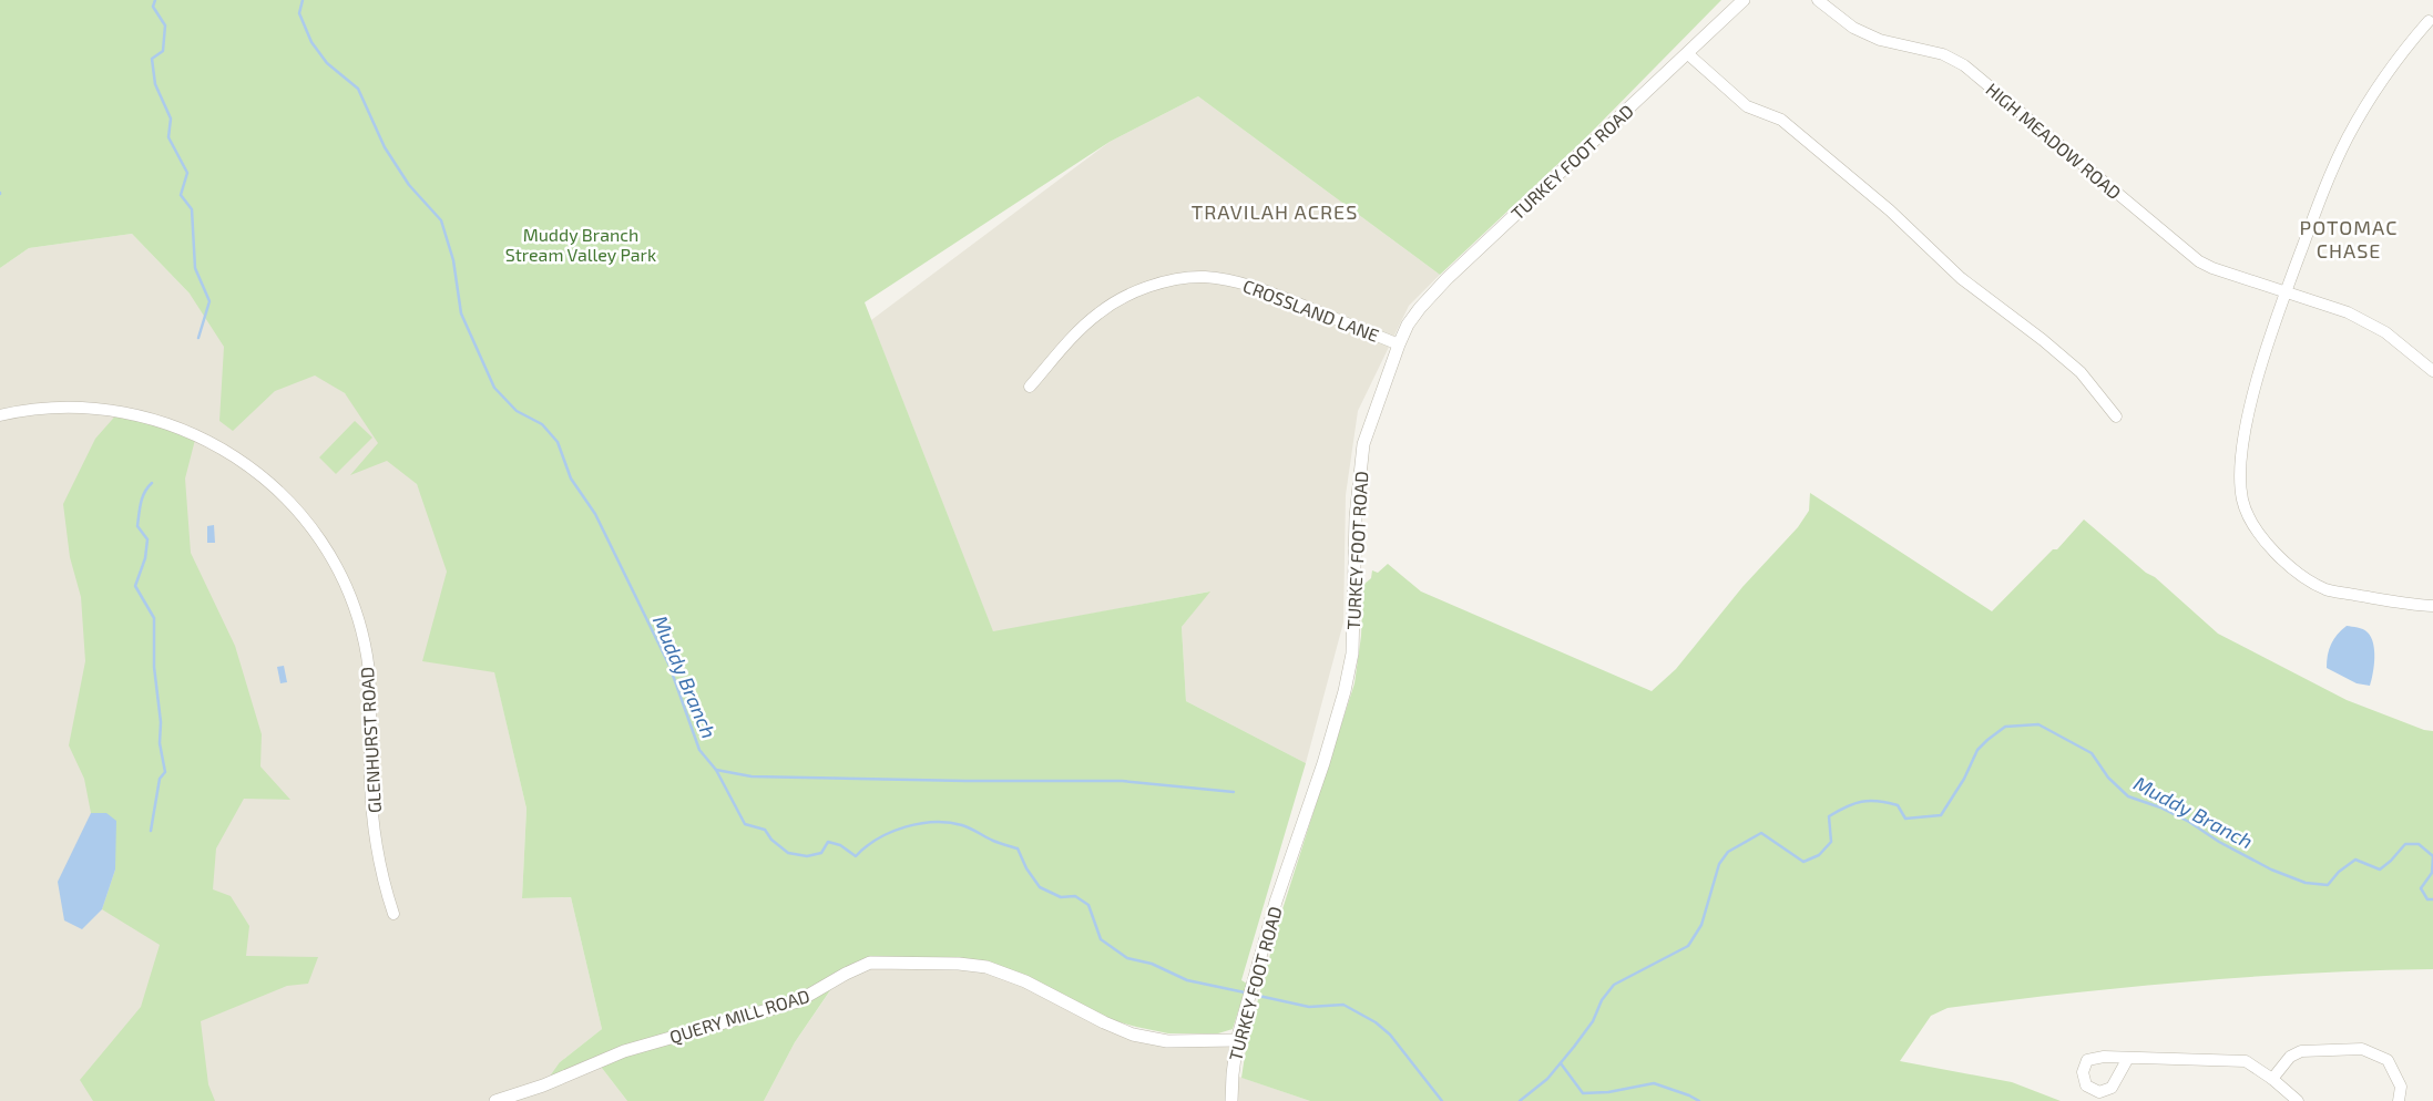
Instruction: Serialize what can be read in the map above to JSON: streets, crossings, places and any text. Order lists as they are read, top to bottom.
{
  "streets": {
    "street": [
      "HIGH MEADOW ROAD",
      "TURKEY FOOT ROAD",
      "CROSSLAND LANE",
      "GLENHURST ROAD",
      "QUERY MILL ROAD"
    ]
  },
  "crossings": [
    ["TURKEY FOOT ROAD", "CROSSLAND LANE"],
    ["TURKEY FOOT ROAD", "QUERY MILL ROAD"]
  ],
  "districts": ["TRAVILAH ACRES", "POTOMAC CHASE"],
  "water": ["Muddy Branch"],
  "parks": ["Muddy Branch Stream Valley Park"]
}
